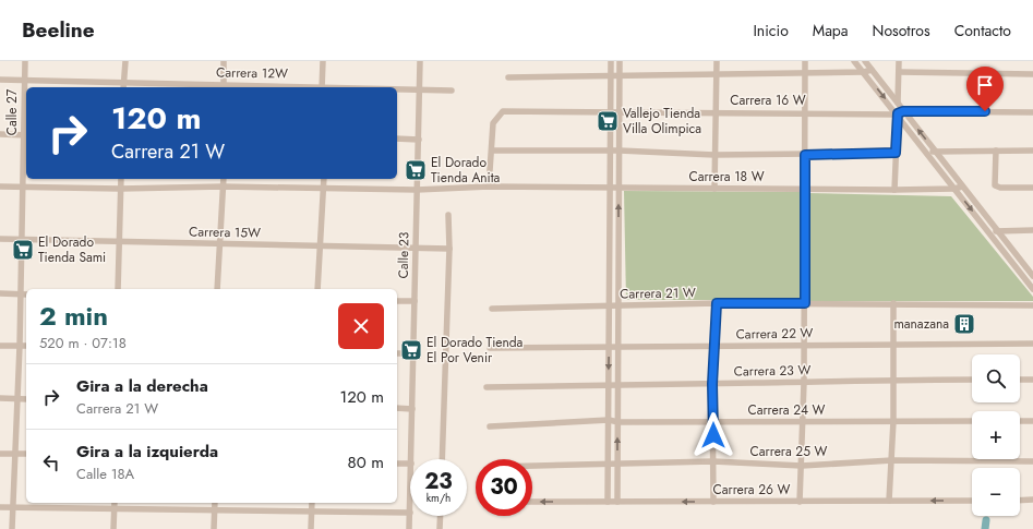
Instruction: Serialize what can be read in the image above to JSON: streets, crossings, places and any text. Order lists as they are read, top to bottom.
{
  "streets": {
    "street": [
      "Carrera 12W",
      "Carrera 16 W",
      "Calle 27",
      "Carrera 18 W",
      "Carrera 15W",
      "Calle 23",
      "Carrera 21 W",
      "Carrera 22 W",
      "Carrera 23 W",
      "Carrera 24 W",
      "Carrera 25 W",
      "Carrera 26 W"
    ]
  },
  "crossings": [
    ["Carrera 12W", "Calle 27"],
    ["Carrera 12W", "Calle 23"],
    ["Calle 27", "Carrera 18 W"],
    ["Calle 27", "Carrera 15W"],
    ["Carrera 18 W", "Calle 23"],
    ["Carrera 15W", "Calle 23"]
  ],
  "one_way": ["Carrera 26 W"],
  "places": {
    "supermarket": [
      "Vallejo Tienda Villa Olimpica",
      "El Dorado Tienda Anita",
      "El Dorado Tienda Sami",
      "El Dorado Tienda El Por Venir"
    ],
    "building": ["manazana"]
  },
  "page": {
    "header": "Beeline",
    "nav": [
      "Inicio",
      "Mapa",
      "Nosotros",
      "Contacto"
    ],
    "turn": ["120 m", "Carrera 21 W"],
    "heading": ["2 min", "520 m · 07:18"],
    "map_buttons": ["+", "−"],
    "list": [
      {
        "name": "Gira a la derecha",
        "note": "Carrera 21 W",
        "value": "120 m"
      },
      {
        "name": "Gira a la izquierda",
        "note": "Calle 18A",
        "value": "80 m"
      }
    ],
    "speed": "23 km/h",
    "limit": "30"
  }
}
